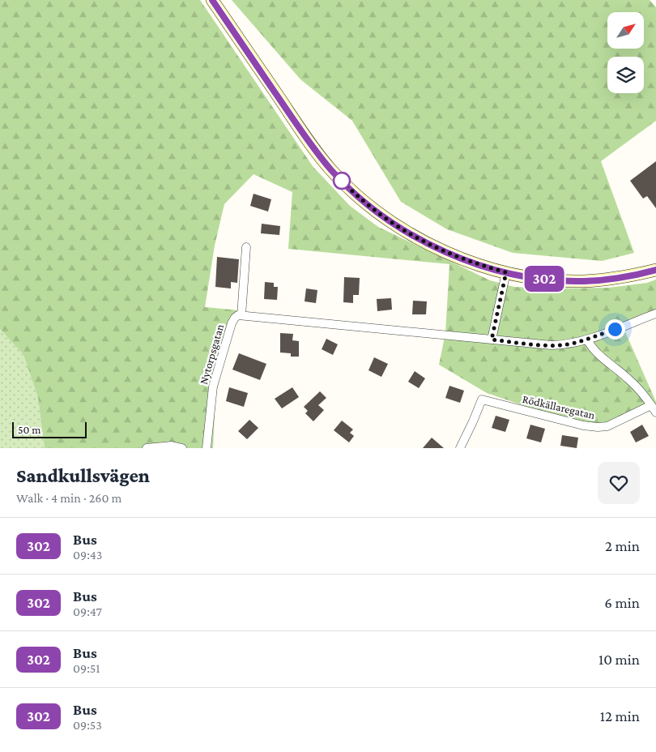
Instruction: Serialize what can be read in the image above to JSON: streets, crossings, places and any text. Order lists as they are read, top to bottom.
{
  "streets": {
    "street": ["Nytorpsgatan", "Rödkällaregatan"]
  },
  "lines": ["bus line 302"],
  "scale_bar": "50 m",
  "north": "top right",
  "page": {
    "on_map": "302",
    "scale": "50 m",
    "heading": ["Sandkullsvägen", "Walk · 4 min · 260 m"],
    "list": [
      {
        "mark": "302",
        "name": "Bus",
        "note": "09:43",
        "value": "2 min"
      },
      {
        "mark": "302",
        "name": "Bus",
        "note": "09:47",
        "value": "6 min"
      },
      {
        "mark": "302",
        "name": "Bus",
        "note": "09:51",
        "value": "10 min"
      },
      {
        "mark": "302",
        "name": "Bus",
        "note": "09:53",
        "value": "12 min"
      }
    ]
  }
}
